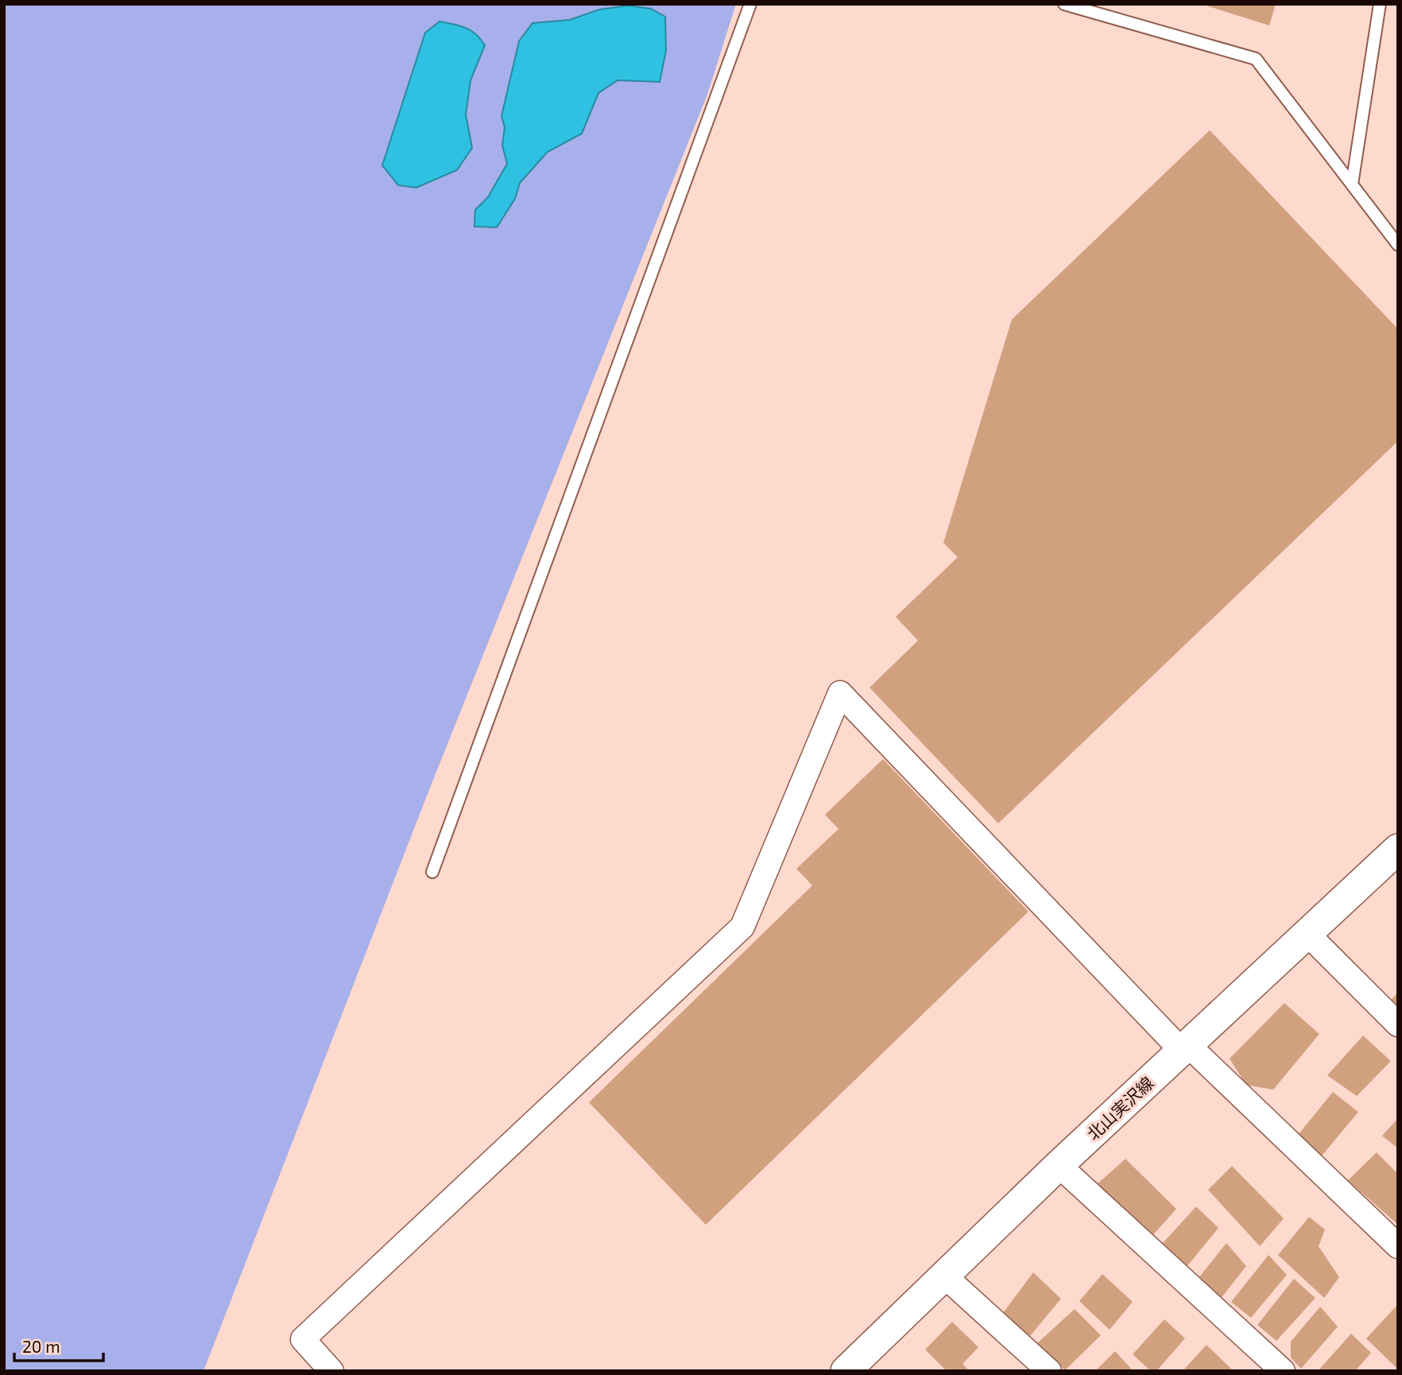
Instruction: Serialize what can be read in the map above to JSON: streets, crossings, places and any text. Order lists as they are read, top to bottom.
{
  "streets": {
    "street": ["北山実沢線"]
  },
  "scale_bar": "20 m"
}
